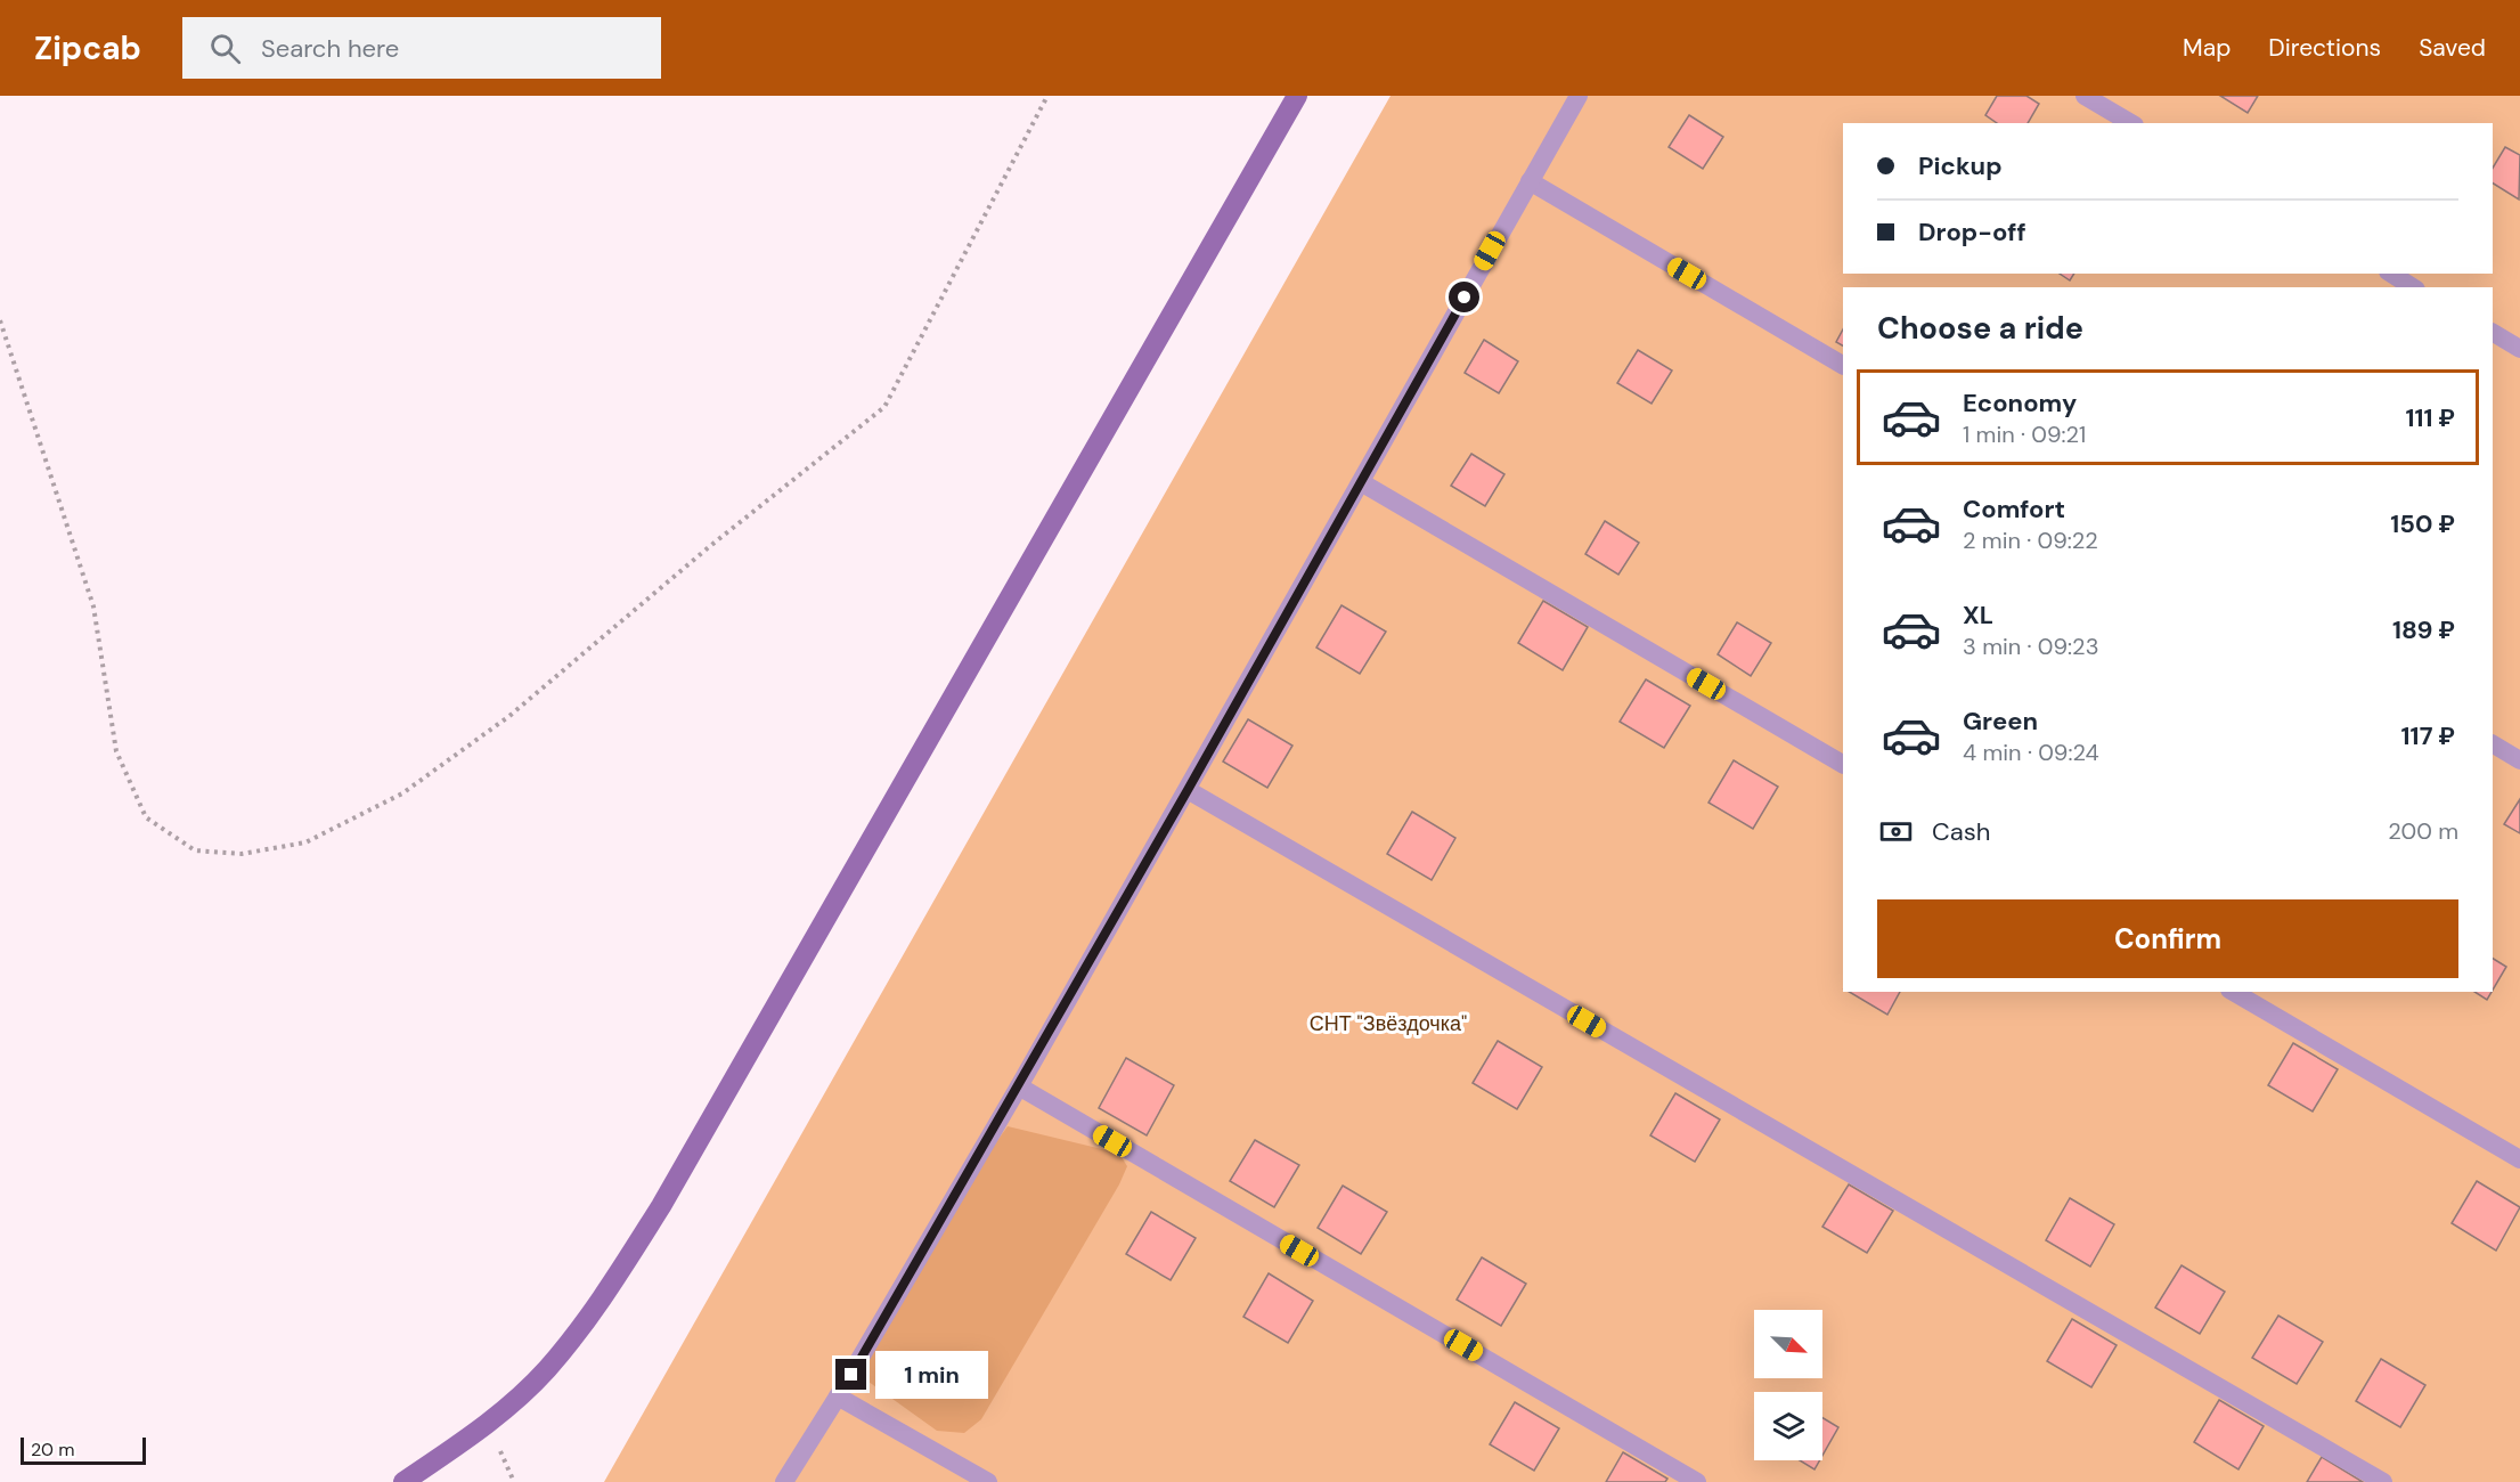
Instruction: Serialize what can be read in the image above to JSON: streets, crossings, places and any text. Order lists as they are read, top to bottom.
{
  "parks": ["СНТ \"Звёздочка\""],
  "scale_bar": "20 m",
  "north": "bottom right",
  "page": {
    "header": "Zipcab",
    "search": "Search here",
    "nav": ["Map", "Directions", "Saved"],
    "banner": ["Pickup", "Drop-off"],
    "heading": "Choose a ride",
    "list": [
      {
        "name": "Economy",
        "note": "1 min · 09:21",
        "value": "111 ₽"
      },
      {
        "name": "Comfort",
        "note": "2 min · 09:22",
        "value": "150 ₽"
      },
      {
        "name": "XL",
        "note": "3 min · 09:23",
        "value": "189 ₽"
      },
      {
        "name": "Green",
        "note": "4 min · 09:24",
        "value": "117 ₽"
      }
    ],
    "pay": ["Cash", "200 m"],
    "buttons": "Confirm",
    "bubble": "1 min",
    "scale": "20 m"
  }
}
